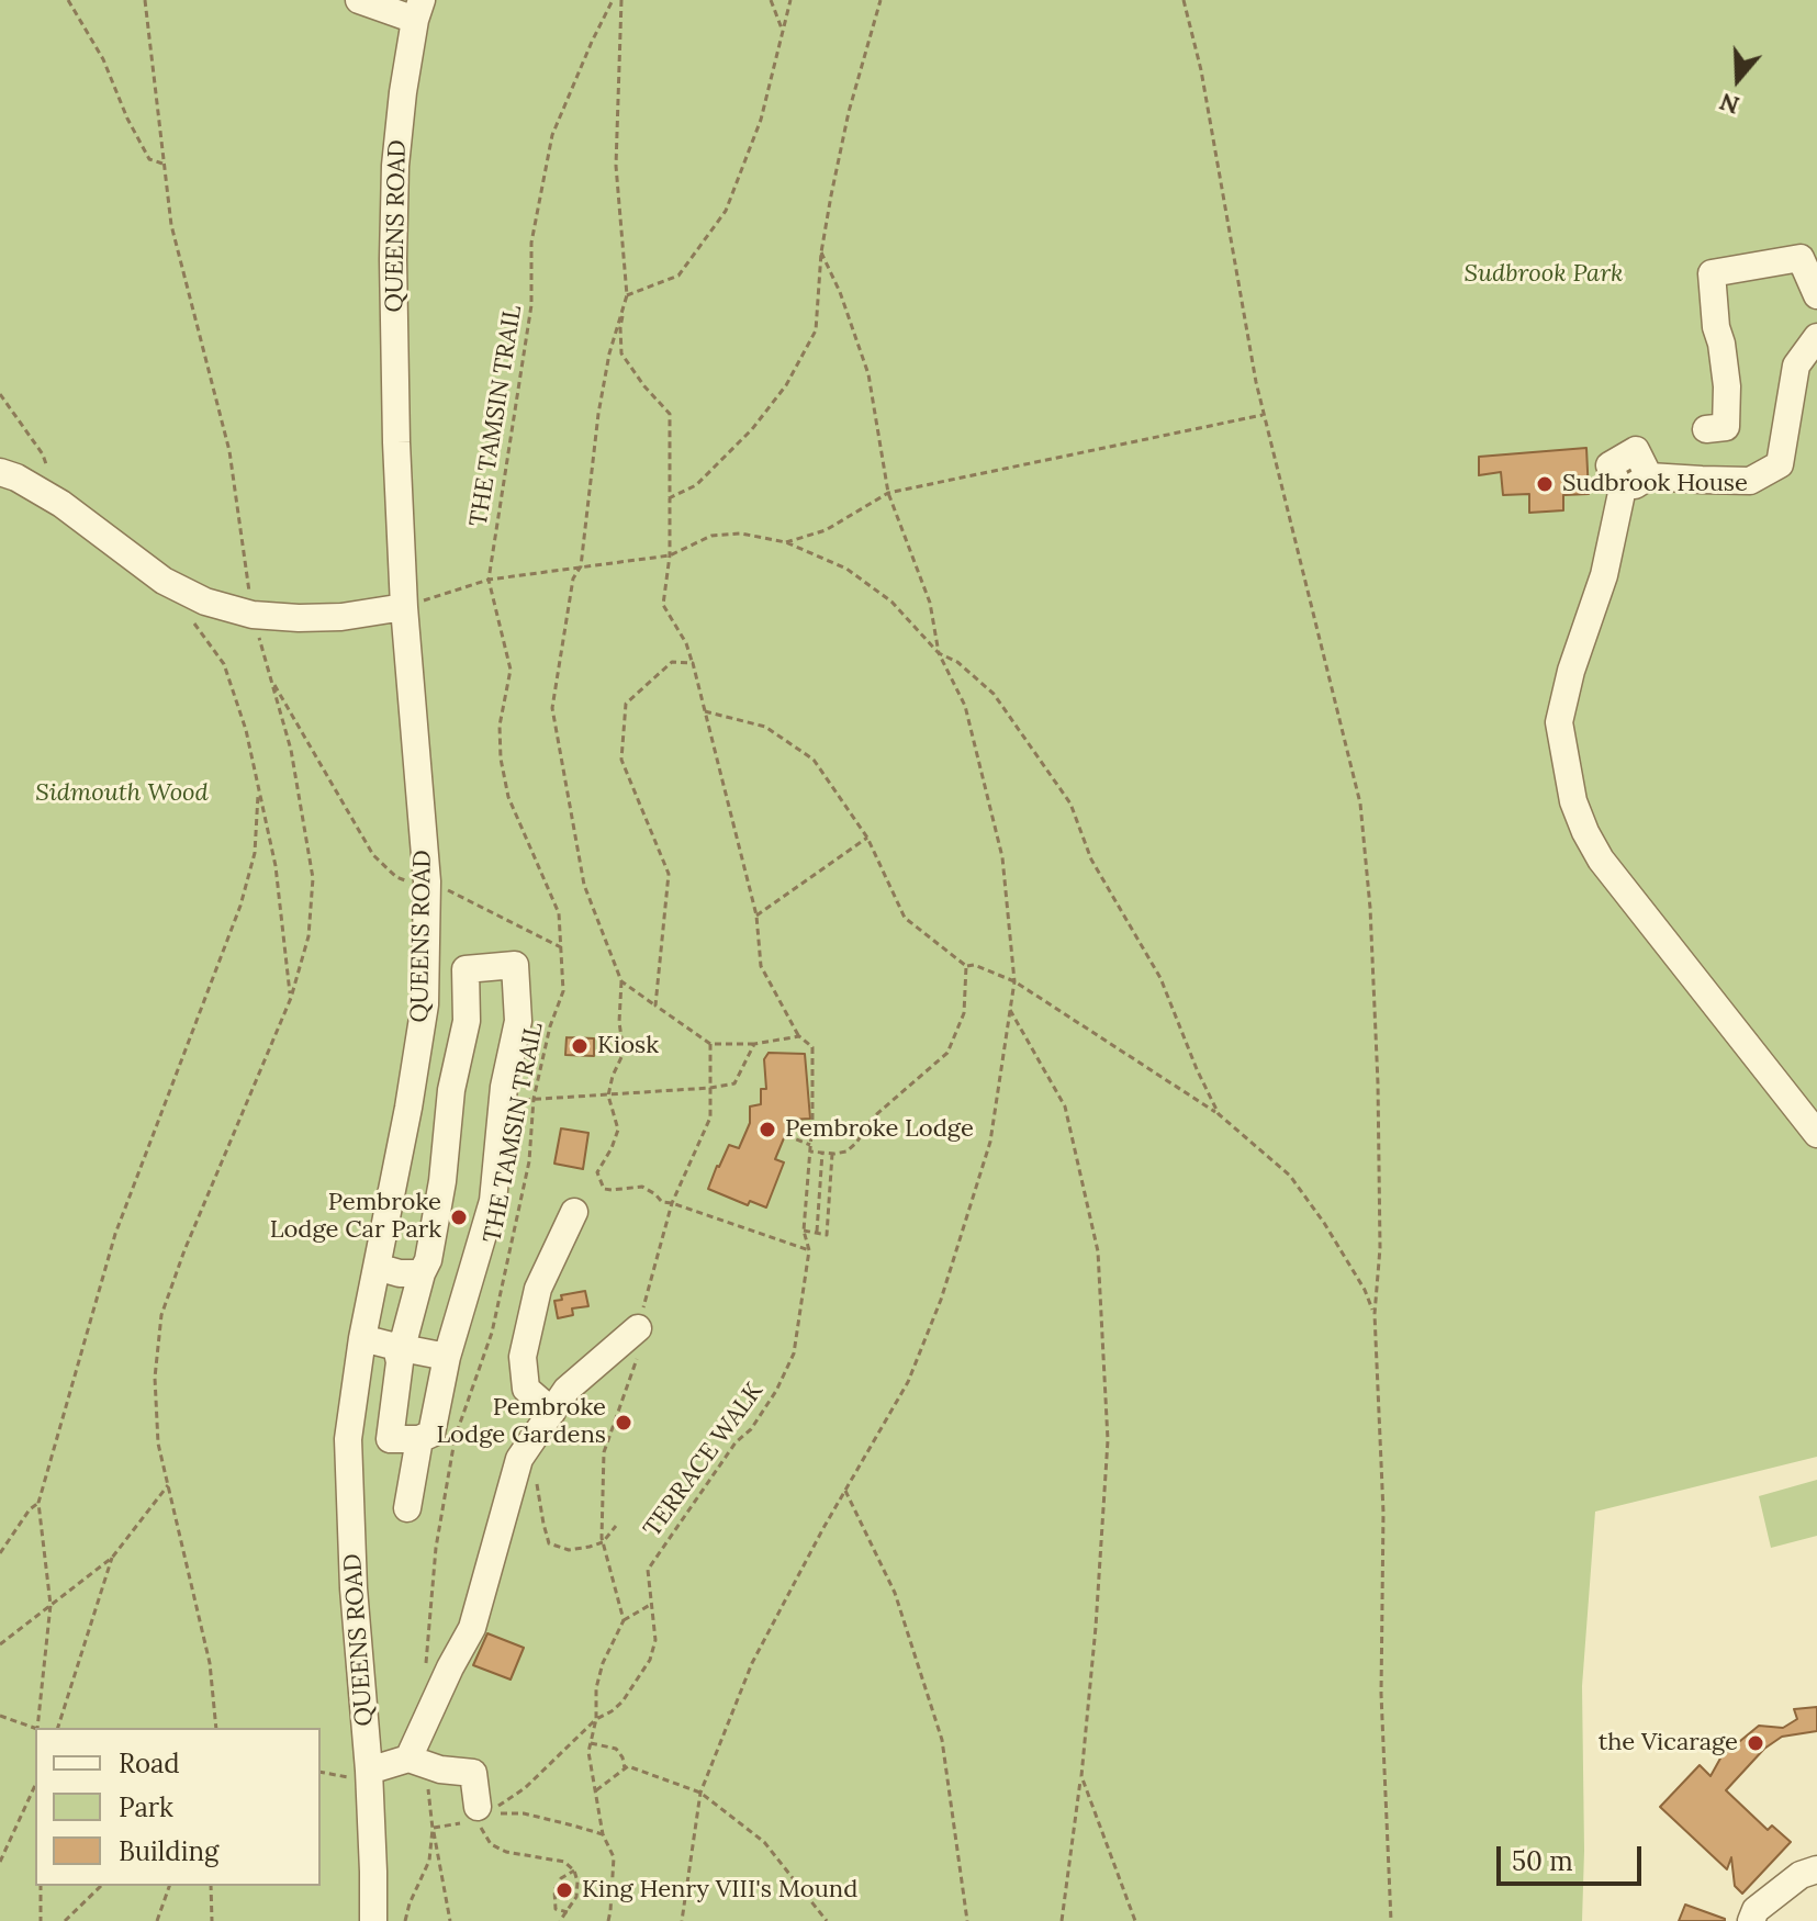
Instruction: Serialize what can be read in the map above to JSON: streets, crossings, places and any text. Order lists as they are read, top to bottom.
{
  "streets": {
    "street": ["QUEENS ROAD"],
    "path": ["THE TAMSIN TRAIL", "TERRACE WALK"]
  },
  "parks": ["Sudbrook Park", "Sidmouth Wood"],
  "places": [
    "Sudbrook House",
    "Kiosk",
    "Pembroke Lodge",
    "Pembroke Lodge Car Park",
    "Pembroke Lodge Gardens",
    "the Vicarage",
    "King Henry VIII's Mound"
  ],
  "legend": ["Road", "Park", "Building"],
  "scale_bar": "50 m",
  "north": "bottom"
}
